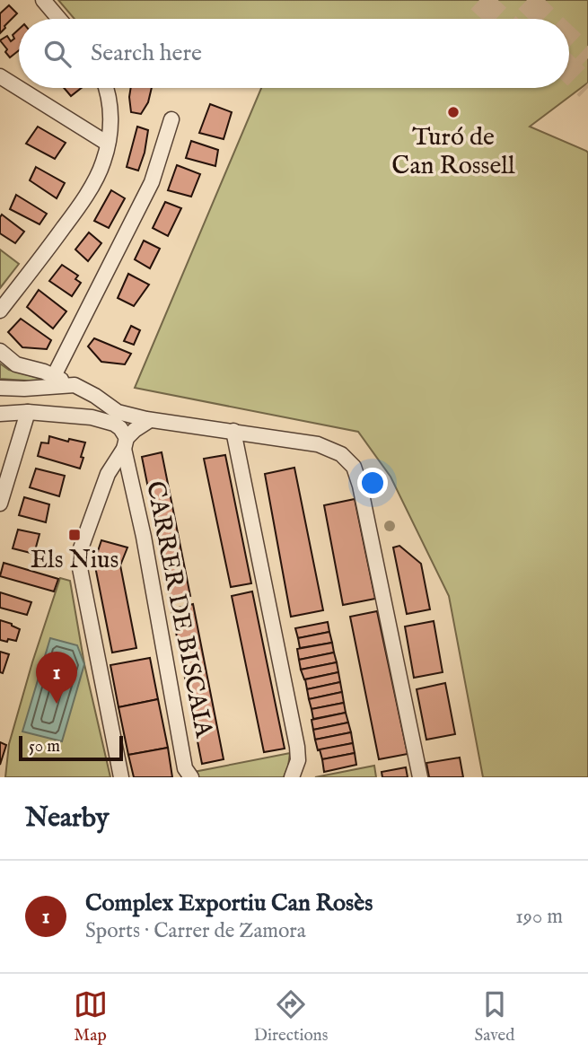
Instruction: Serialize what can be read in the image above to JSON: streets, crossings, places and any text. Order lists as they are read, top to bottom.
{
  "streets": {
    "street": ["CARRER DE BISCAIA"]
  },
  "places": {
    "other": ["Turó de Can Rossell"],
    "transit": ["Els Nius"]
  },
  "scale_bar": "50 m",
  "page": {
    "search": "Search here",
    "pins": "1",
    "scale": "50 m",
    "heading": "Nearby",
    "list": [
      {
        "mark": "1",
        "name": "Complex Exportiu Can Rosès",
        "note": "Sports · Carrer de Zamora",
        "value": "190 m"
      }
    ],
    "nav": ["Map", "Directions", "Saved"]
  }
}
